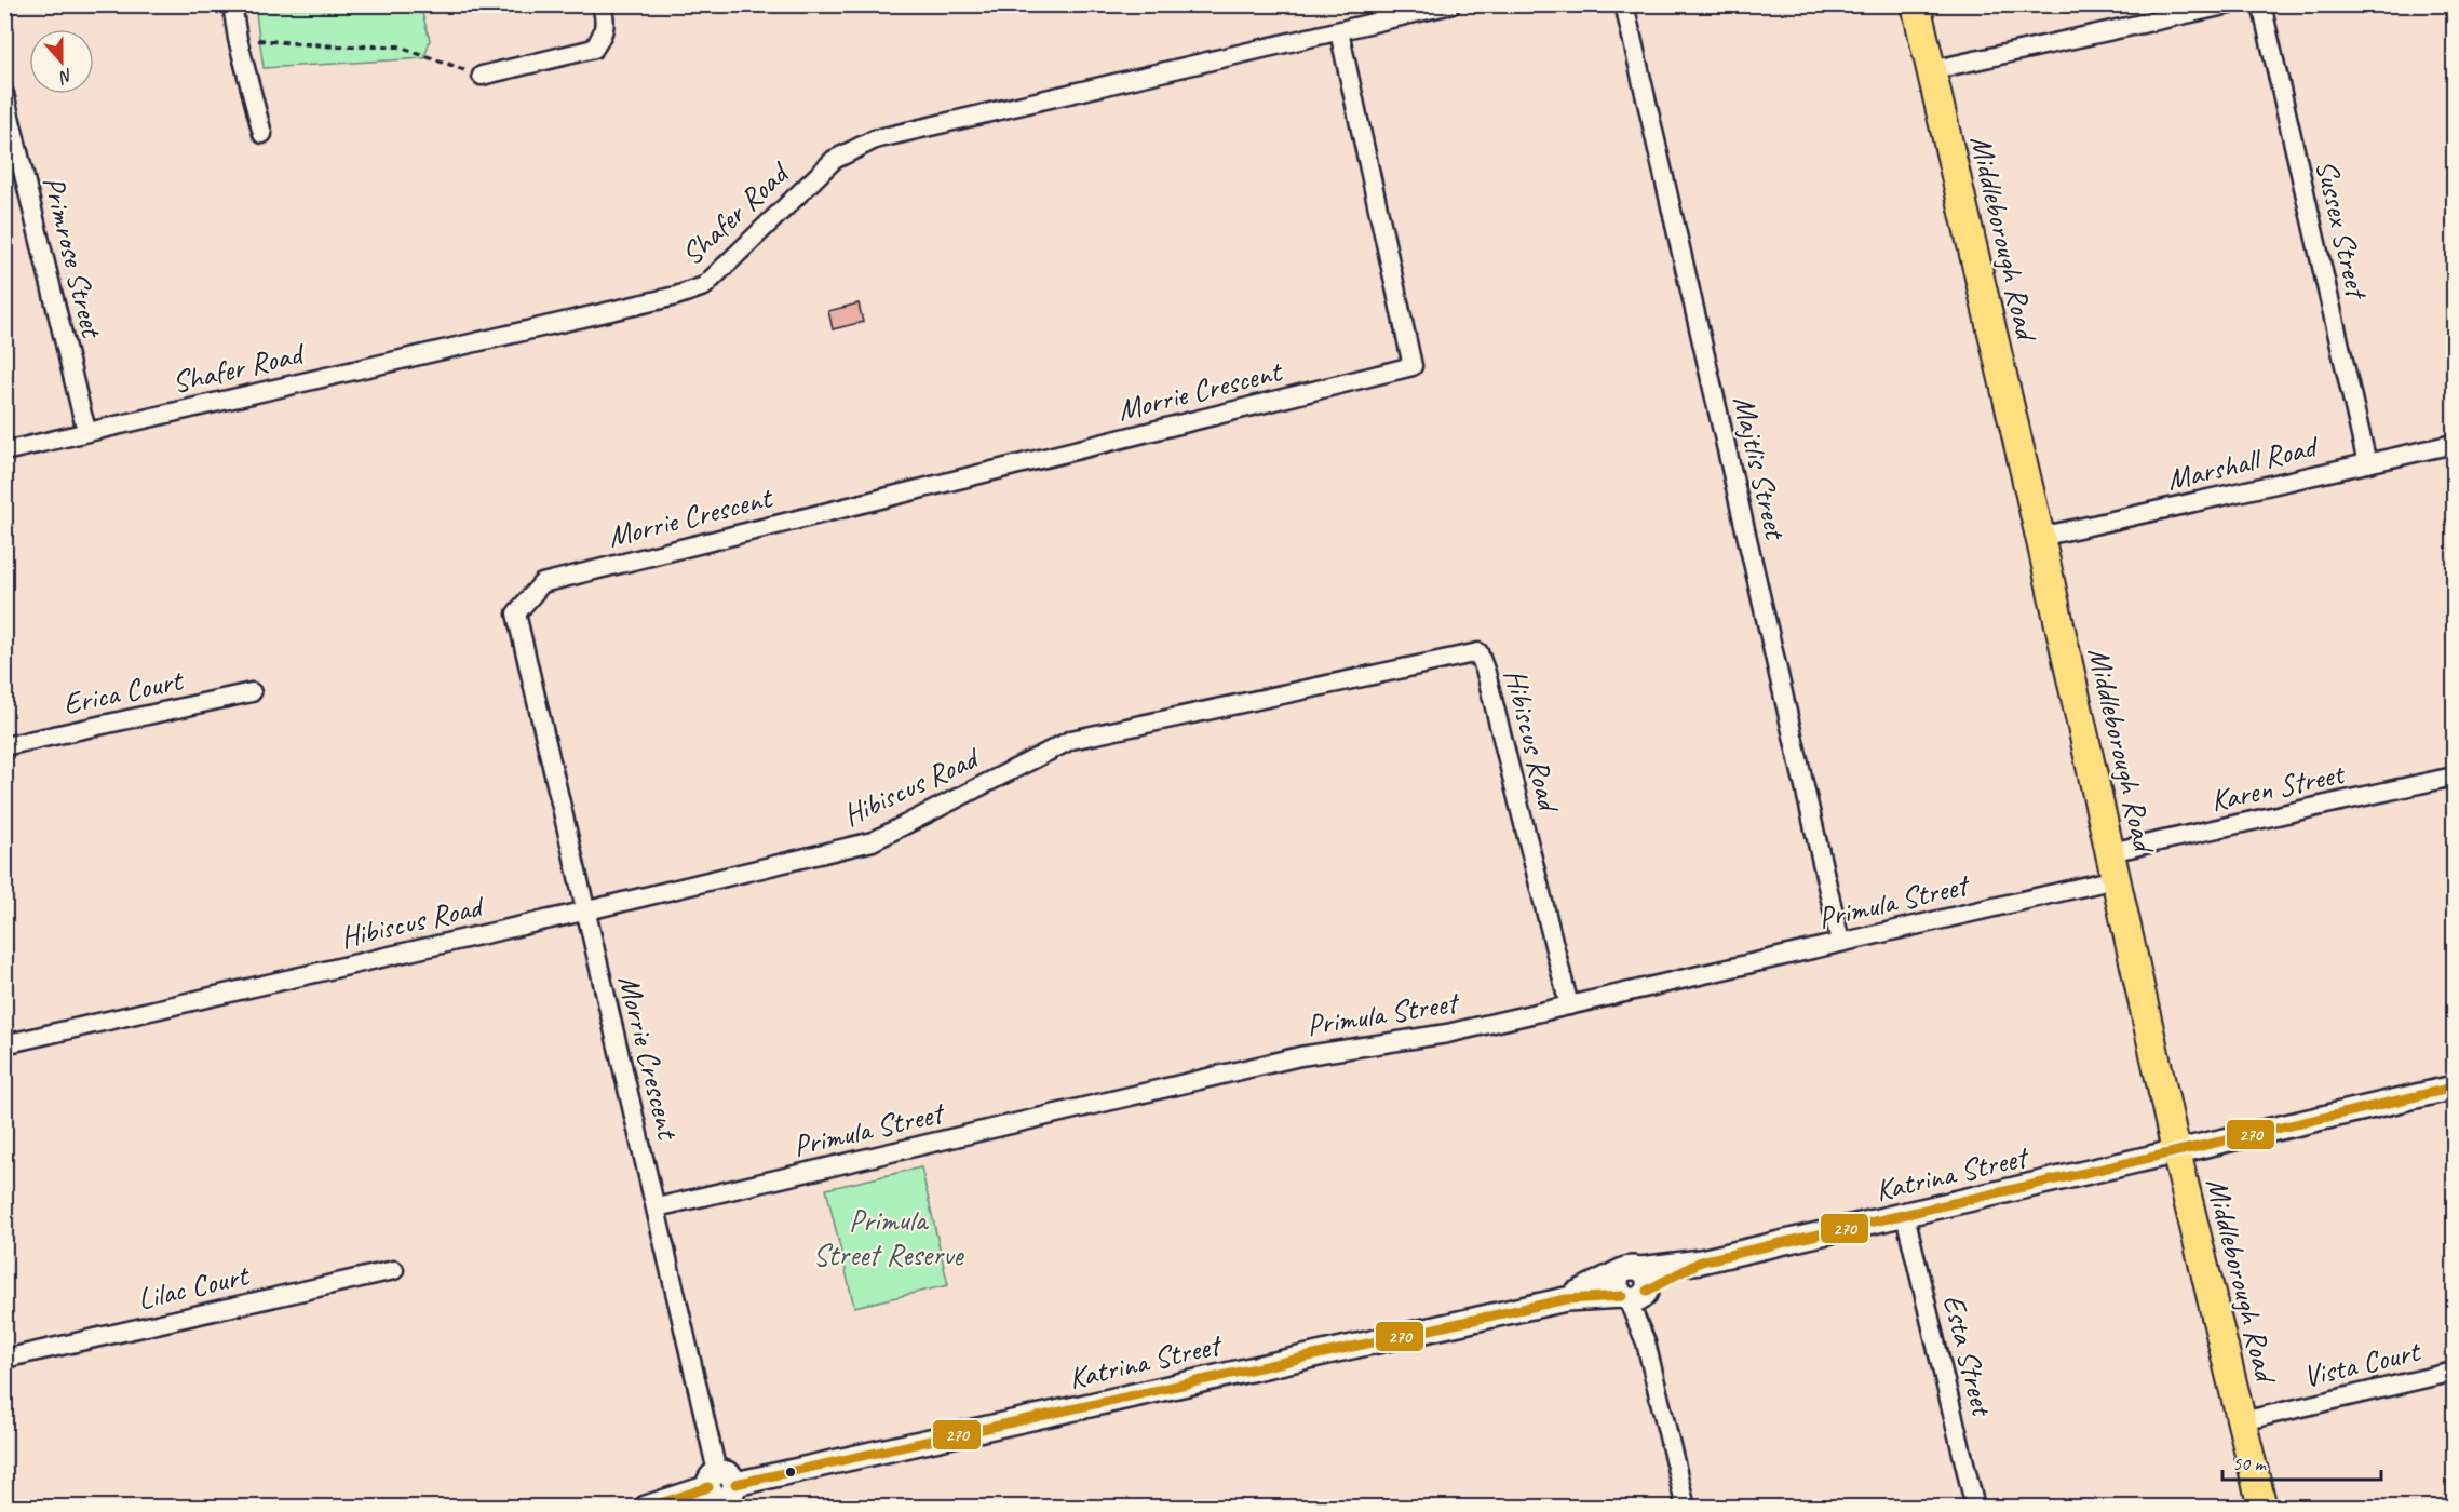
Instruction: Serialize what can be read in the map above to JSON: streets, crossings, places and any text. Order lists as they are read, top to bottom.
{
  "streets": {
    "main road": ["Middleborough Road"],
    "street": [
      "Shafer Road",
      "Sussex Street",
      "Primrose Street",
      "Morrie Crescent",
      "Marshall Road",
      "Majtlis Street",
      "Erica Court",
      "Hibiscus Road",
      "Karen Street",
      "Primula Street",
      "Katrina Street",
      "Lilac Court",
      "Esta Street",
      "Vista Court"
    ]
  },
  "crossings": [
    ["Shafer Road", "Primrose Street"],
    ["Shafer Road", "Morrie Crescent"],
    ["Sussex Street", "Marshall Road"],
    ["Middleborough Road", "Marshall Road"],
    ["Middleborough Road", "Karen Street"],
    ["Middleborough Road", "Primula Street"],
    ["Middleborough Road", "Katrina Street"],
    ["Middleborough Road", "Vista Court"],
    ["Morrie Crescent", "Hibiscus Road"],
    ["Morrie Crescent", "Primula Street"],
    ["Morrie Crescent", "Katrina Street"],
    ["Majtlis Street", "Primula Street"],
    ["Hibiscus Road", "Primula Street"],
    ["Karen Street", "Primula Street"],
    ["Katrina Street", "Esta Street"]
  ],
  "parks": ["Primula Street Reserve"],
  "lines": ["transit line 270"],
  "scale_bar": "50 m",
  "north": "bottom"
}
